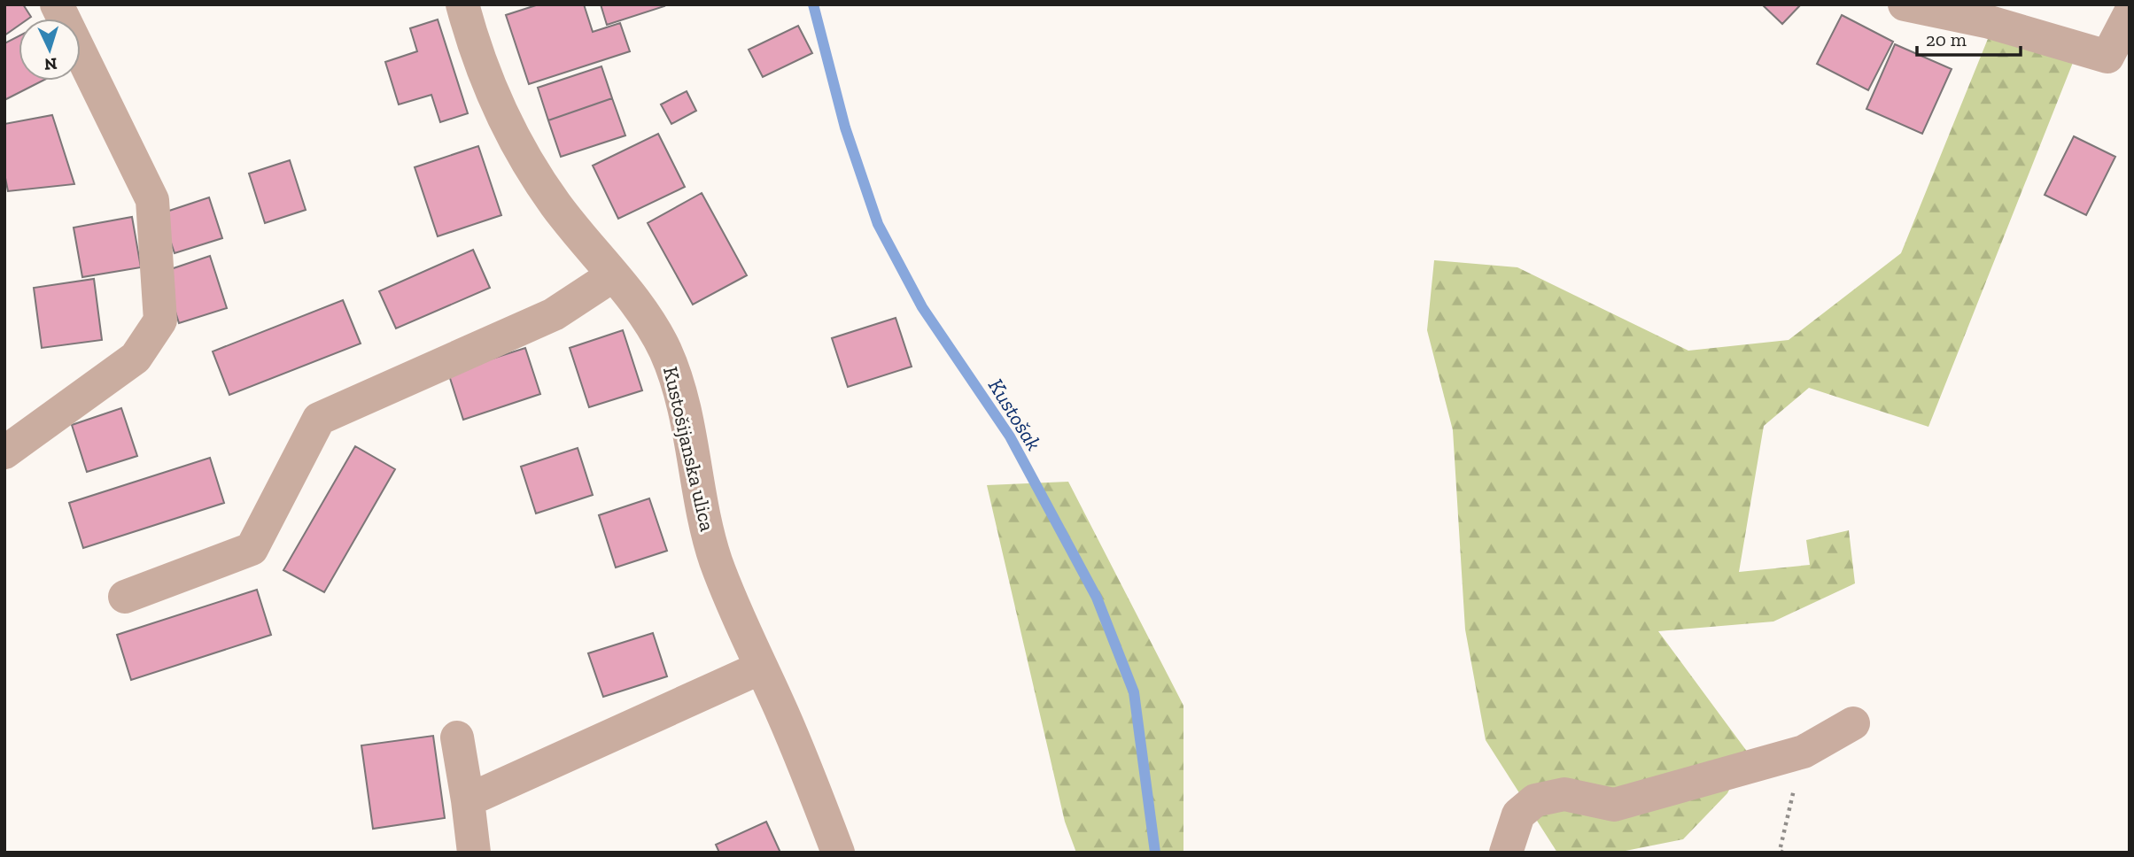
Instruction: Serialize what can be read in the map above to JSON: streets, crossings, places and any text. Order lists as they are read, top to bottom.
{
  "streets": {
    "street": ["Kustošijanska ulica"]
  },
  "water": ["Kustošak"],
  "scale_bar": "20 m",
  "north": "bottom"
}
